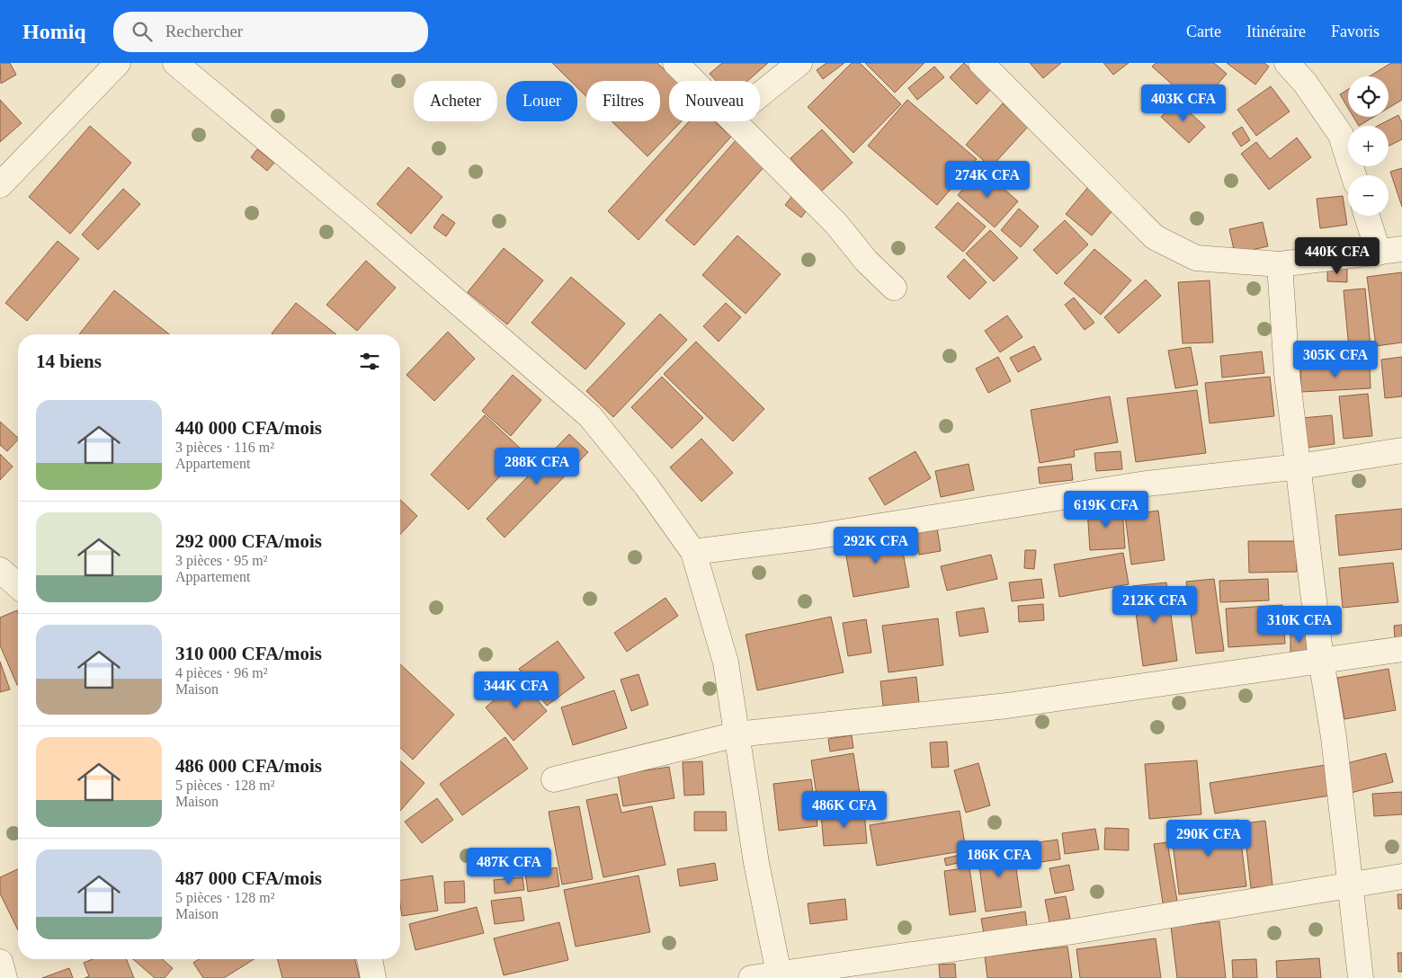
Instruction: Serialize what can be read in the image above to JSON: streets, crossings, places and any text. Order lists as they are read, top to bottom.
{
  "page": {
    "header": "Homiq",
    "search": "Rechercher",
    "nav": ["Carte", "Itinéraire", "Favoris"],
    "map_buttons": ["+", "−"],
    "chip": [
      "Acheter",
      "Louer",
      "Filtres",
      "Nouveau"
    ],
    "price": [
      "403K CFA",
      "274K CFA",
      "440K CFA",
      "305K CFA",
      "288K CFA",
      "619K CFA",
      "292K CFA",
      "212K CFA",
      "310K CFA",
      "344K CFA",
      "486K CFA",
      "290K CFA",
      "186K CFA",
      "487K CFA"
    ],
    "heading": "14 biens",
    "list": [
      {
        "name": "440 000 CFA/mois",
        "note": "3 pièces · 116 m² · Appartement"
      },
      {
        "name": "292 000 CFA/mois",
        "note": "3 pièces · 95 m² · Appartement"
      },
      {
        "name": "310 000 CFA/mois",
        "note": "4 pièces · 96 m² · Maison"
      },
      {
        "name": "486 000 CFA/mois",
        "note": "5 pièces · 128 m² · Maison"
      },
      {
        "name": "487 000 CFA/mois",
        "note": "5 pièces · 128 m² · Maison"
      }
    ]
  }
}
